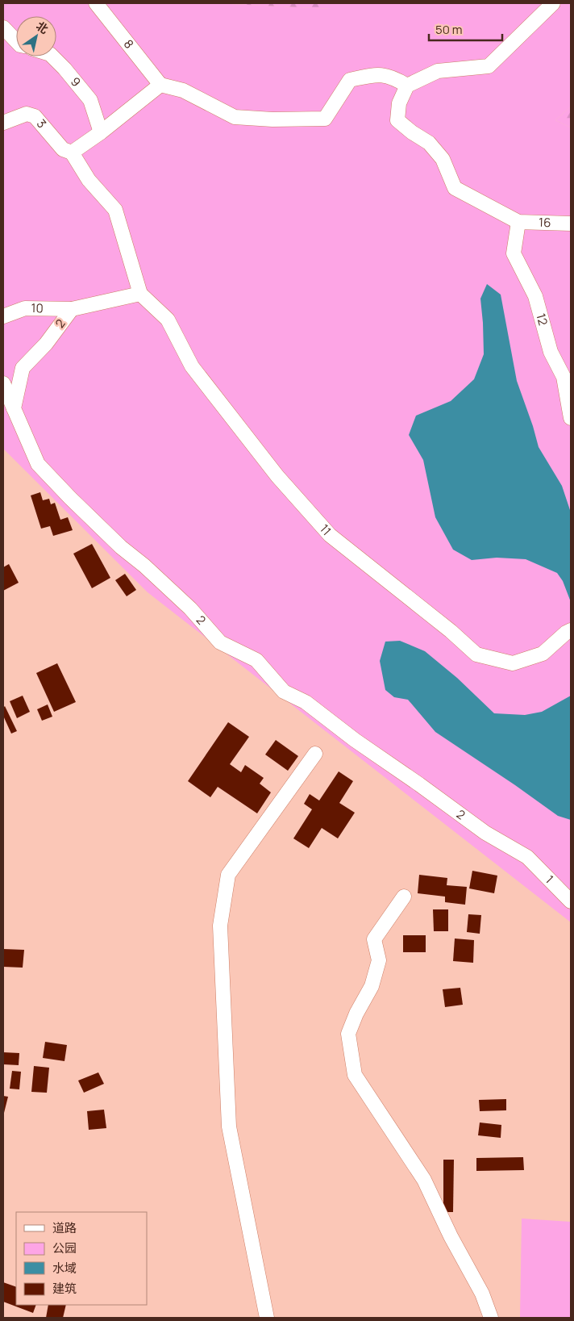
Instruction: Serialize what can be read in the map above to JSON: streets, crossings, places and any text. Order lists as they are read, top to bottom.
{
  "streets": {
    "street": [
      "8",
      "9",
      "3",
      "16",
      "10",
      "12",
      "2",
      "11",
      "1"
    ]
  },
  "crossings": [
    ["16", "12"],
    ["10", "2"],
    ["10", "11"],
    ["2", "1"]
  ],
  "legend": [
    "道路",
    "公园",
    "水域",
    "建筑"
  ],
  "scale_bar": "50 m",
  "north": "top right"
}
